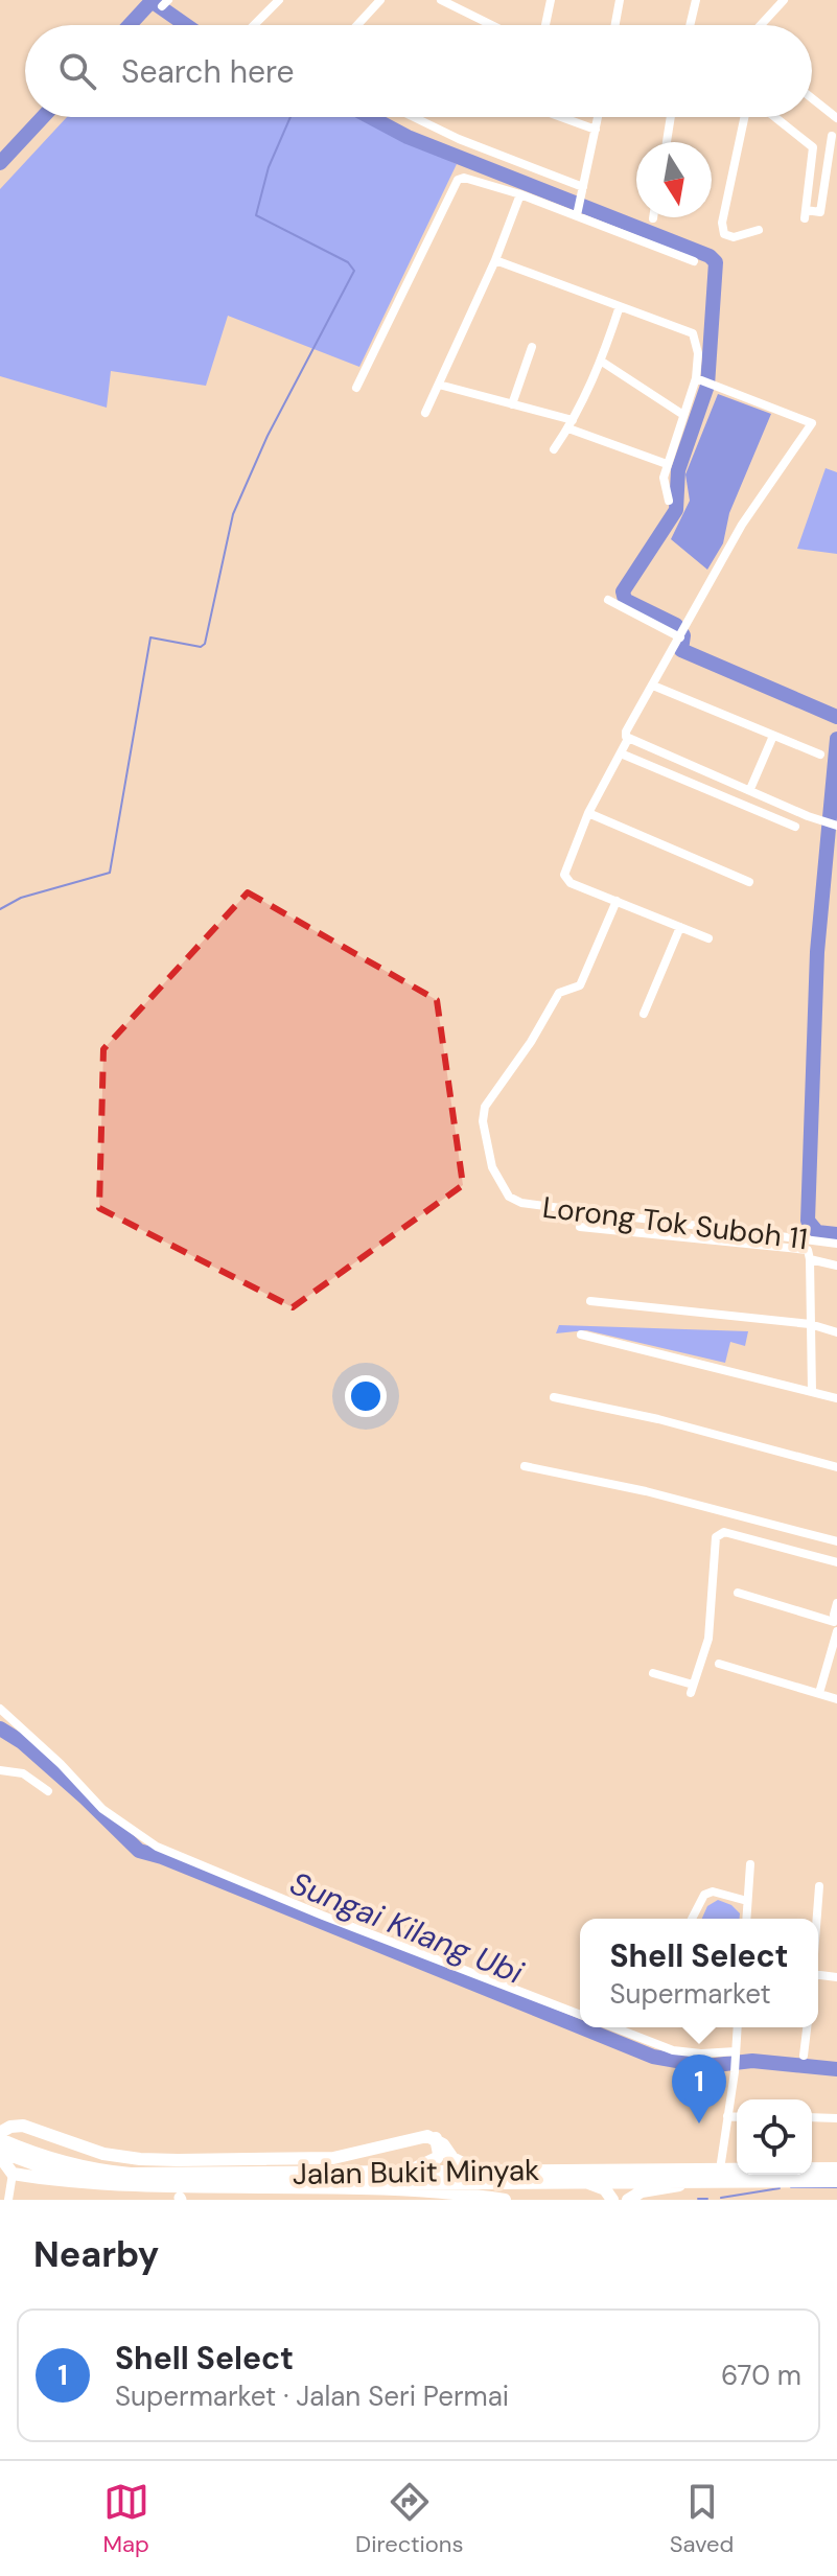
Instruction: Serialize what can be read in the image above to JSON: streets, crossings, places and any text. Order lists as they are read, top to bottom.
{
  "streets": {
    "main road": ["Jalan Bukit Minyak"],
    "street": ["Lorong Tok Suboh 11"]
  },
  "water": ["Sungai Kilang Ubi"],
  "north": "bottom",
  "page": {
    "search": "Search here",
    "popup": ["Shell Select", "Supermarket"],
    "pins": "1",
    "heading": "Nearby",
    "list": [
      {
        "mark": "1",
        "name": "Shell Select",
        "note": "Supermarket · Jalan Seri Permai",
        "value": "670 m"
      }
    ],
    "nav": ["Map", "Directions", "Saved"]
  }
}
